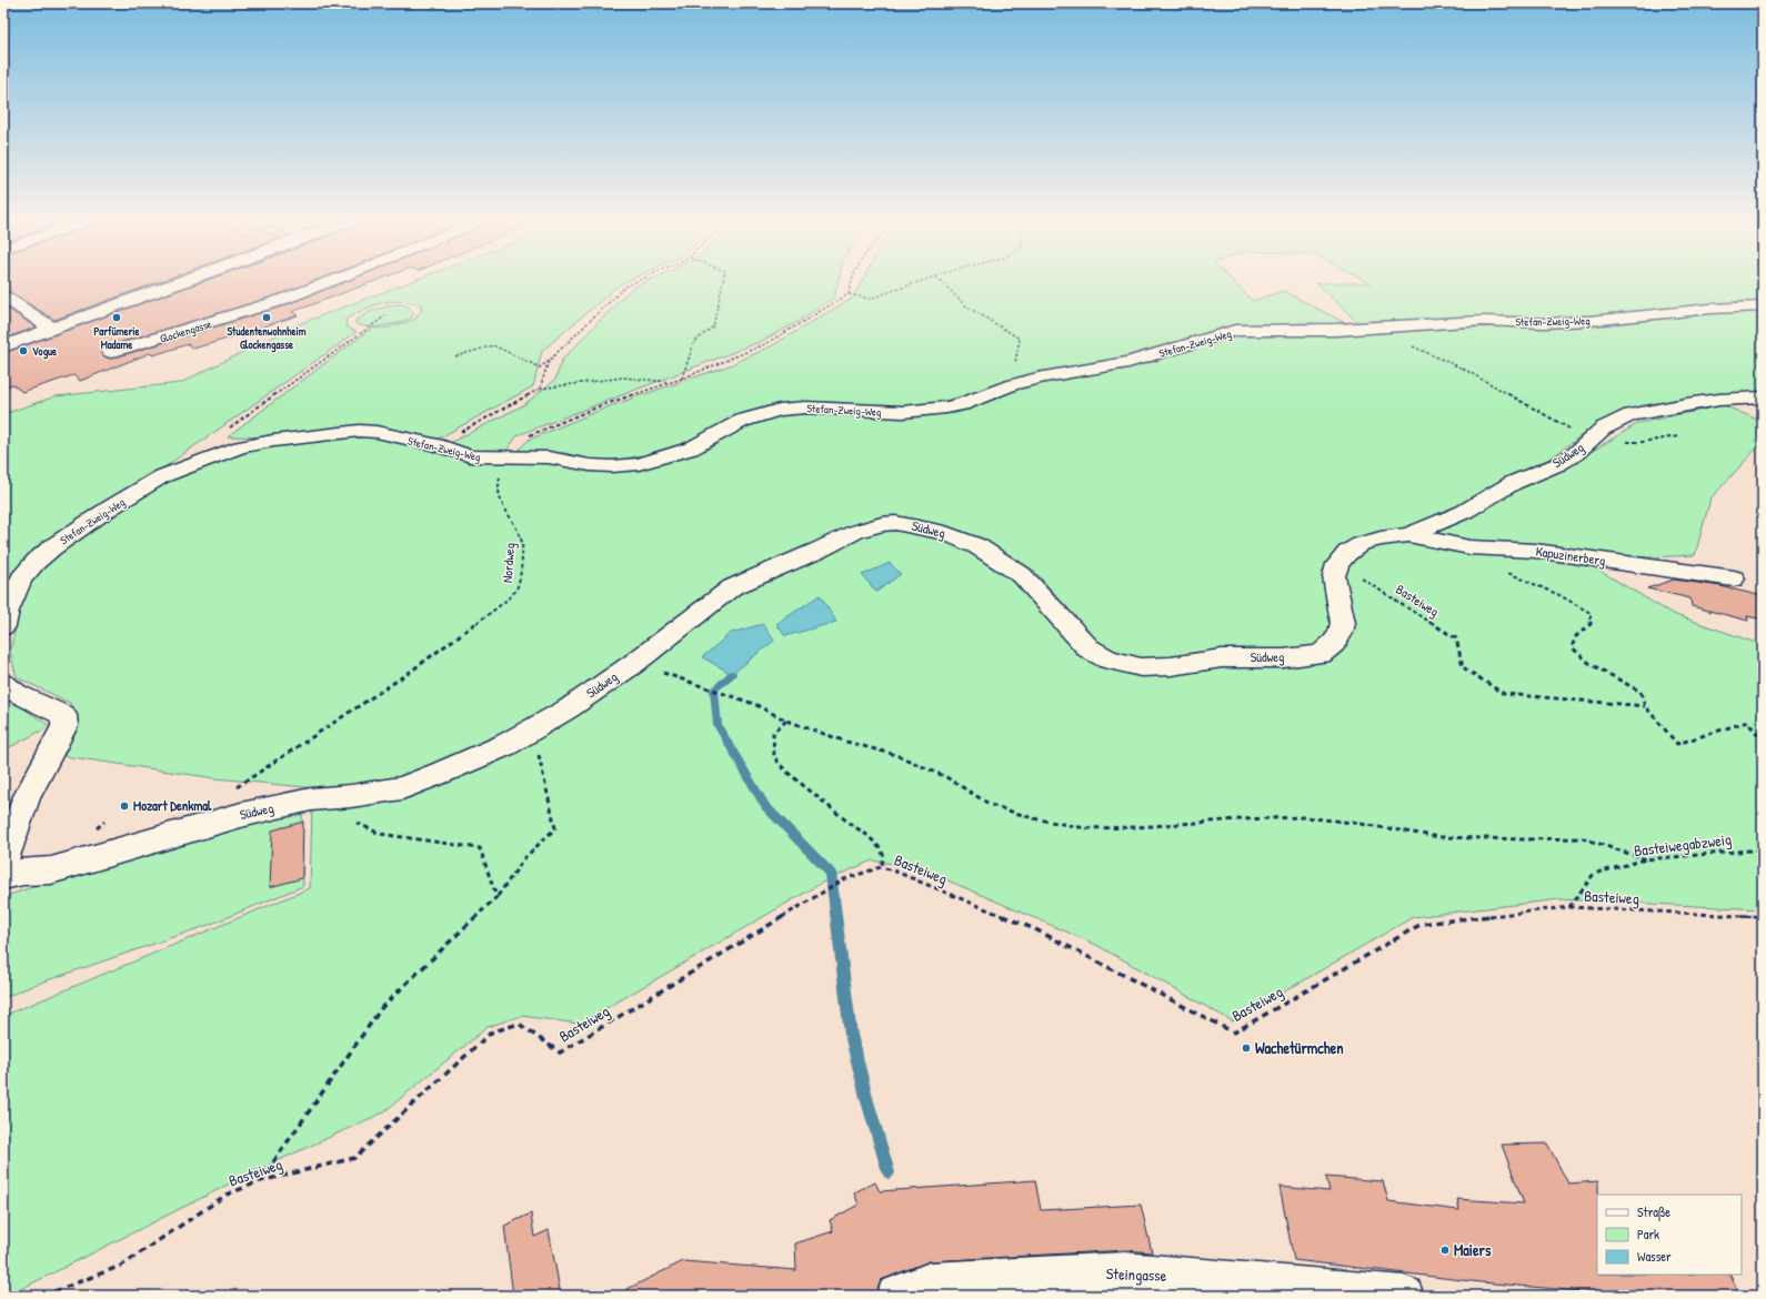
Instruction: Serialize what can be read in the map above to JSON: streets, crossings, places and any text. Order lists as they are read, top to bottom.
{
  "streets": {
    "street": [
      "Stefan-Zweig-Weg",
      "Glockengasse",
      "Südweg",
      "Kapuzinerberg",
      "Steingasse"
    ],
    "path": ["Nordweg", "Basteiweg", "Basteiwegabzweig"]
  },
  "crossings": [
    ["Stefan-Zweig-Weg", "Nordweg"],
    ["Südweg", "Kapuzinerberg"],
    ["Südweg", "Basteiweg"],
    ["Basteiweg", "Basteiwegabzweig"]
  ],
  "places": [
    "Parfümerie Madame",
    "Studentenwohnheim Glockengasse",
    "Vogue",
    "Mozart Denkmal",
    "Wachetürmchen",
    "Maiers"
  ],
  "legend": ["Straße", "Park", "Wasser"]
}
